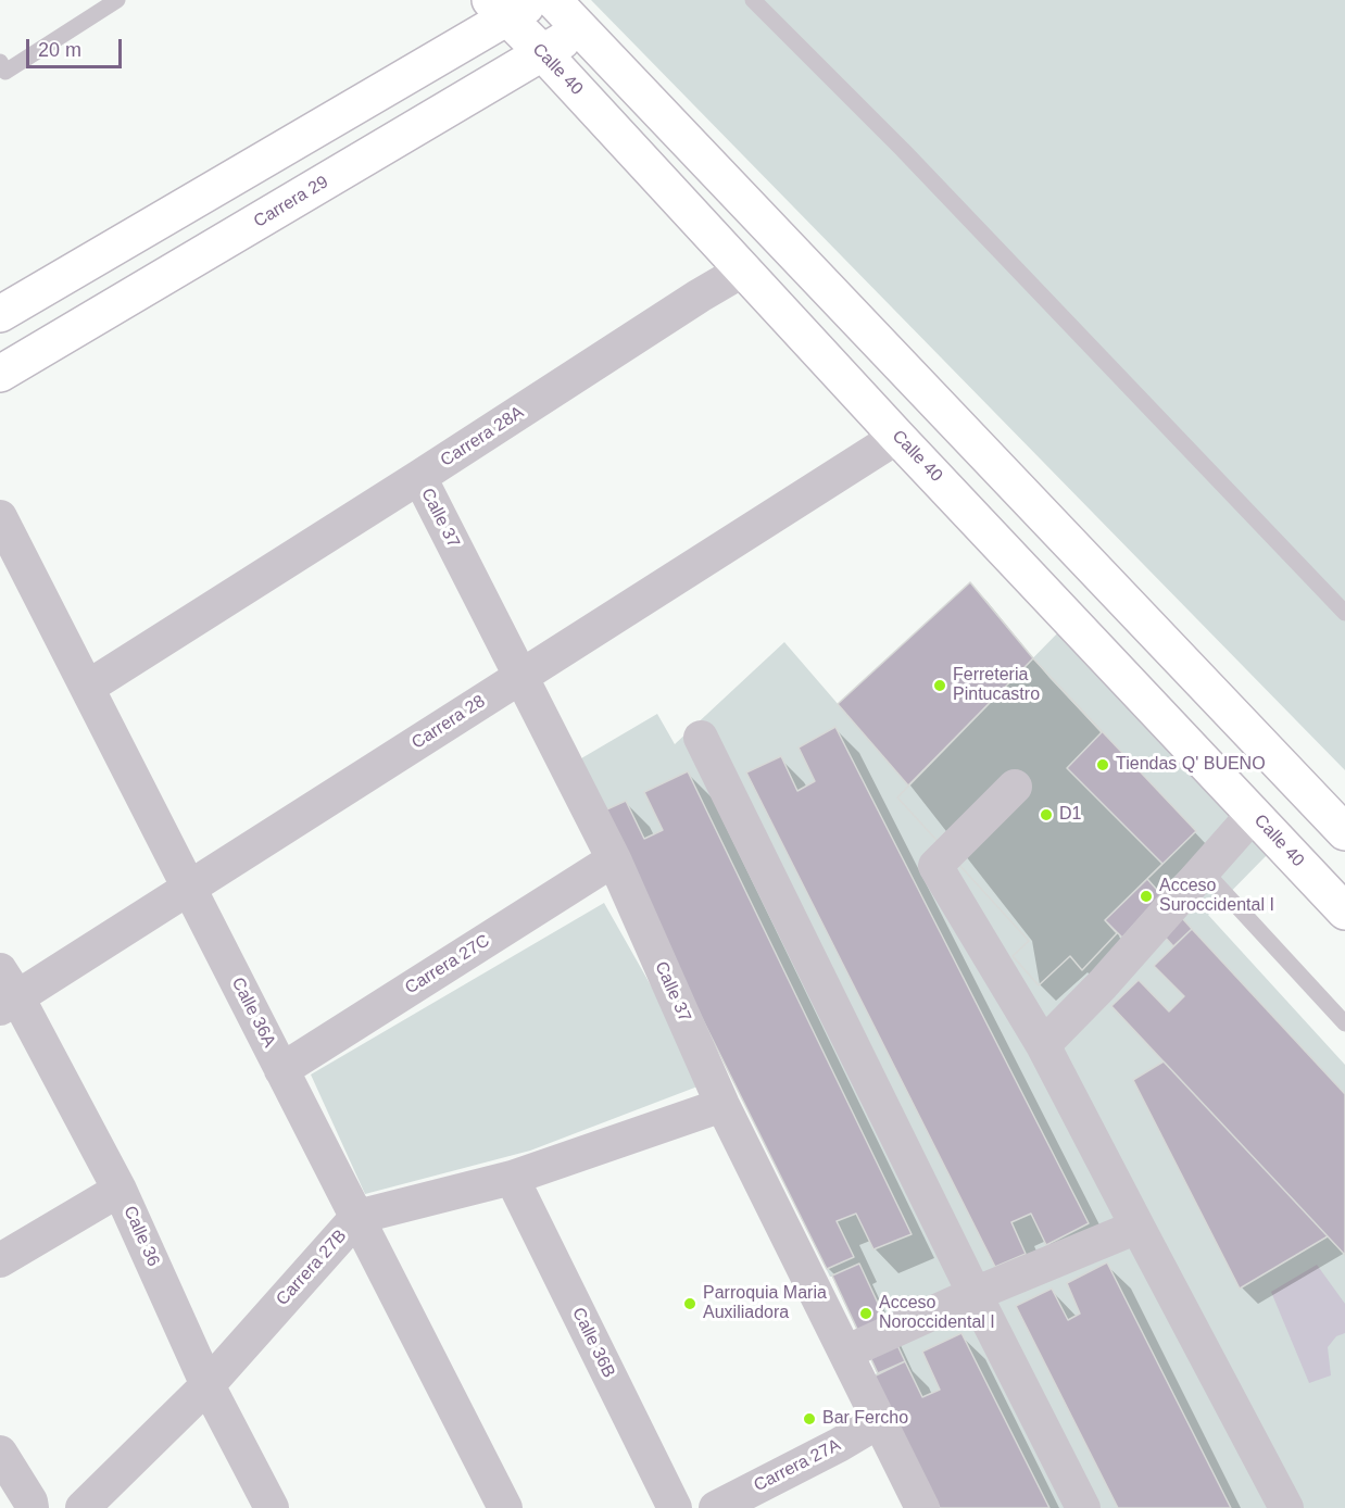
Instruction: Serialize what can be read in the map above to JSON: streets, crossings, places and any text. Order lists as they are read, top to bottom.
{
  "streets": {
    "main road": ["Calle 40", "Carrera 29"],
    "street": [
      "Carrera 28A",
      "Calle 37",
      "Carrera 28",
      "Carrera 27C",
      "Calle 36A",
      "Calle 36",
      "Carrera 27B",
      "Calle 36B",
      "Carrera 27A"
    ]
  },
  "crossings": [
    ["Calle 40", "Carrera 29"],
    ["Calle 40", "Carrera 28A"],
    ["Calle 40", "Carrera 28"],
    ["Carrera 28A", "Calle 37"],
    ["Carrera 28A", "Calle 36A"],
    ["Calle 37", "Carrera 28"],
    ["Calle 37", "Carrera 27C"],
    ["Calle 37", "Carrera 27B"],
    ["Calle 37", "Carrera 27A"],
    ["Carrera 28", "Calle 36A"],
    ["Carrera 28", "Calle 36"],
    ["Carrera 27C", "Calle 36A"],
    ["Calle 36A", "Carrera 27B"],
    ["Calle 36", "Carrera 27B"],
    ["Carrera 27B", "Calle 36B"]
  ],
  "places": [
    "Ferreteria Pintucastro",
    "Tiendas Q' BUENO",
    "D1",
    "Acceso Suroccidental I",
    "Parroquia Maria Auxiliadora",
    "Acceso Noroccidental I",
    "Bar Fercho"
  ],
  "scale_bar": "20 m"
}
